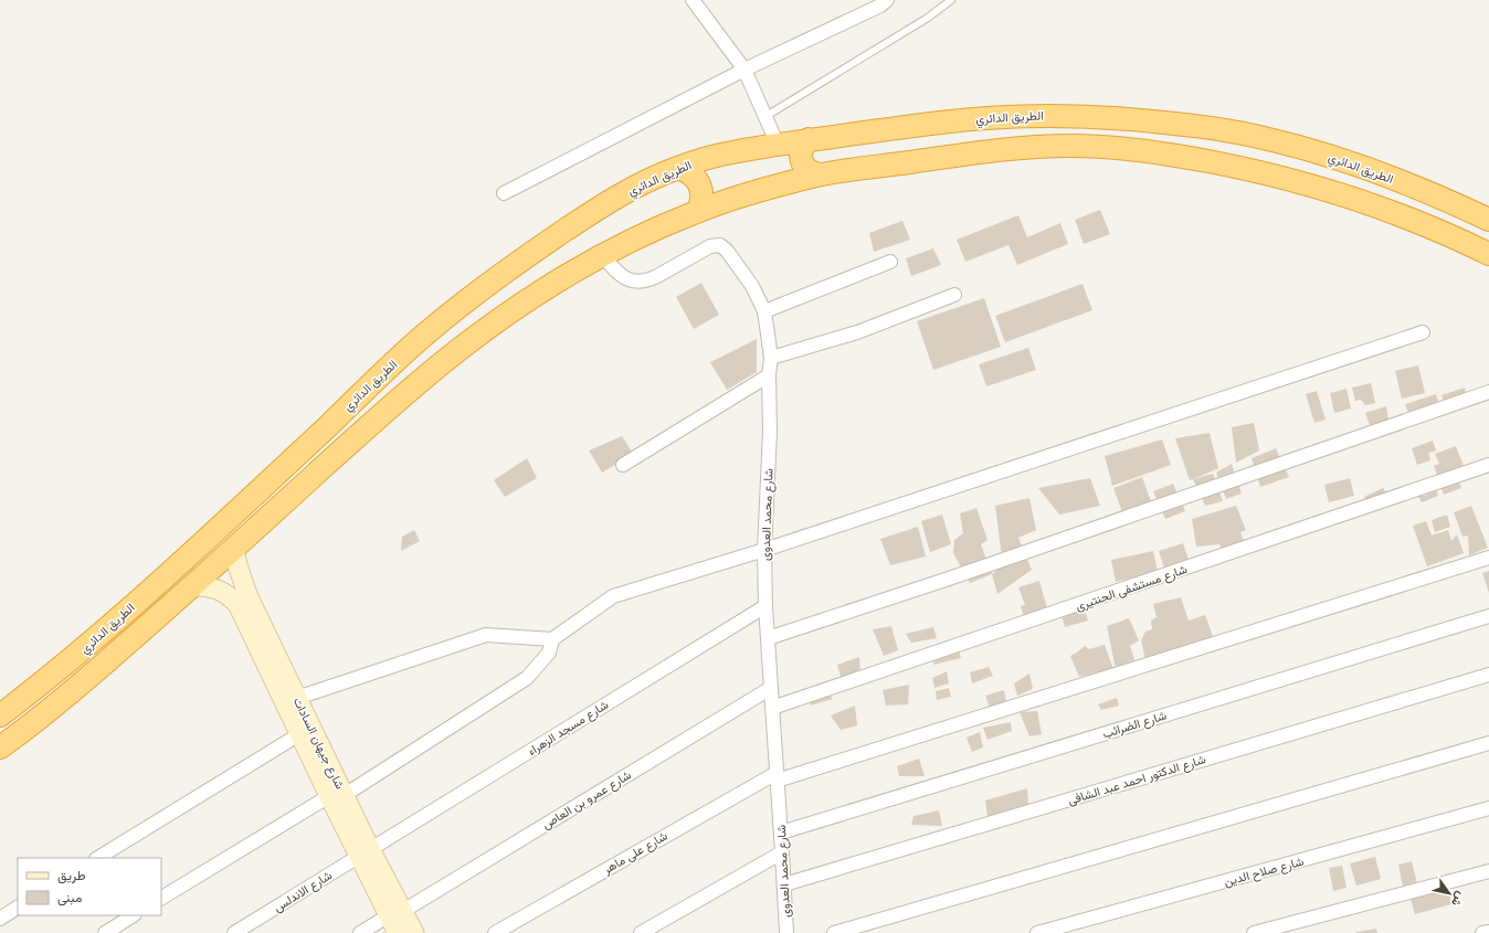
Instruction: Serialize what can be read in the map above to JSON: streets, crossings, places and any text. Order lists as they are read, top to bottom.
{
  "streets": {
    "highway": ["الطريق الدائري"],
    "main road": ["شارع جيهان السادات"],
    "street": [
      "شارع محمد العدوى",
      "شارع مستشفى الحنتيرى",
      "شارع الضرائب",
      "شارع مسجد الزهراء",
      "شارع الدكتور احمد عبد الشافى",
      "شارع عمرو بن العاص",
      "شارع على ماهر",
      "شارع صلاح الدين",
      "شارع الاندلس"
    ]
  },
  "crossings": [
    ["الطريق الدائري", "شارع محمد العدوى"],
    ["الطريق الدائري", "شارع جيهان السادات"],
    ["شارع محمد العدوى", "شارع مستشفى الحنتيرى"],
    ["شارع محمد العدوى", "شارع الضرائب"],
    ["شارع محمد العدوى", "شارع مسجد الزهراء"],
    ["شارع محمد العدوى", "شارع الدكتور احمد عبد الشافى"],
    ["شارع محمد العدوى", "شارع عمرو بن العاص"],
    ["شارع محمد العدوى", "شارع على ماهر"],
    ["شارع مسجد الزهراء", "شارع جيهان السادات"],
    ["شارع مسجد الزهراء", "شارع الاندلس"],
    ["شارع جيهان السادات", "شارع عمرو بن العاص"],
    ["شارع جيهان السادات", "شارع الاندلس"]
  ],
  "legend": ["طريق", "مبنى"],
  "north": "bottom right"
}
